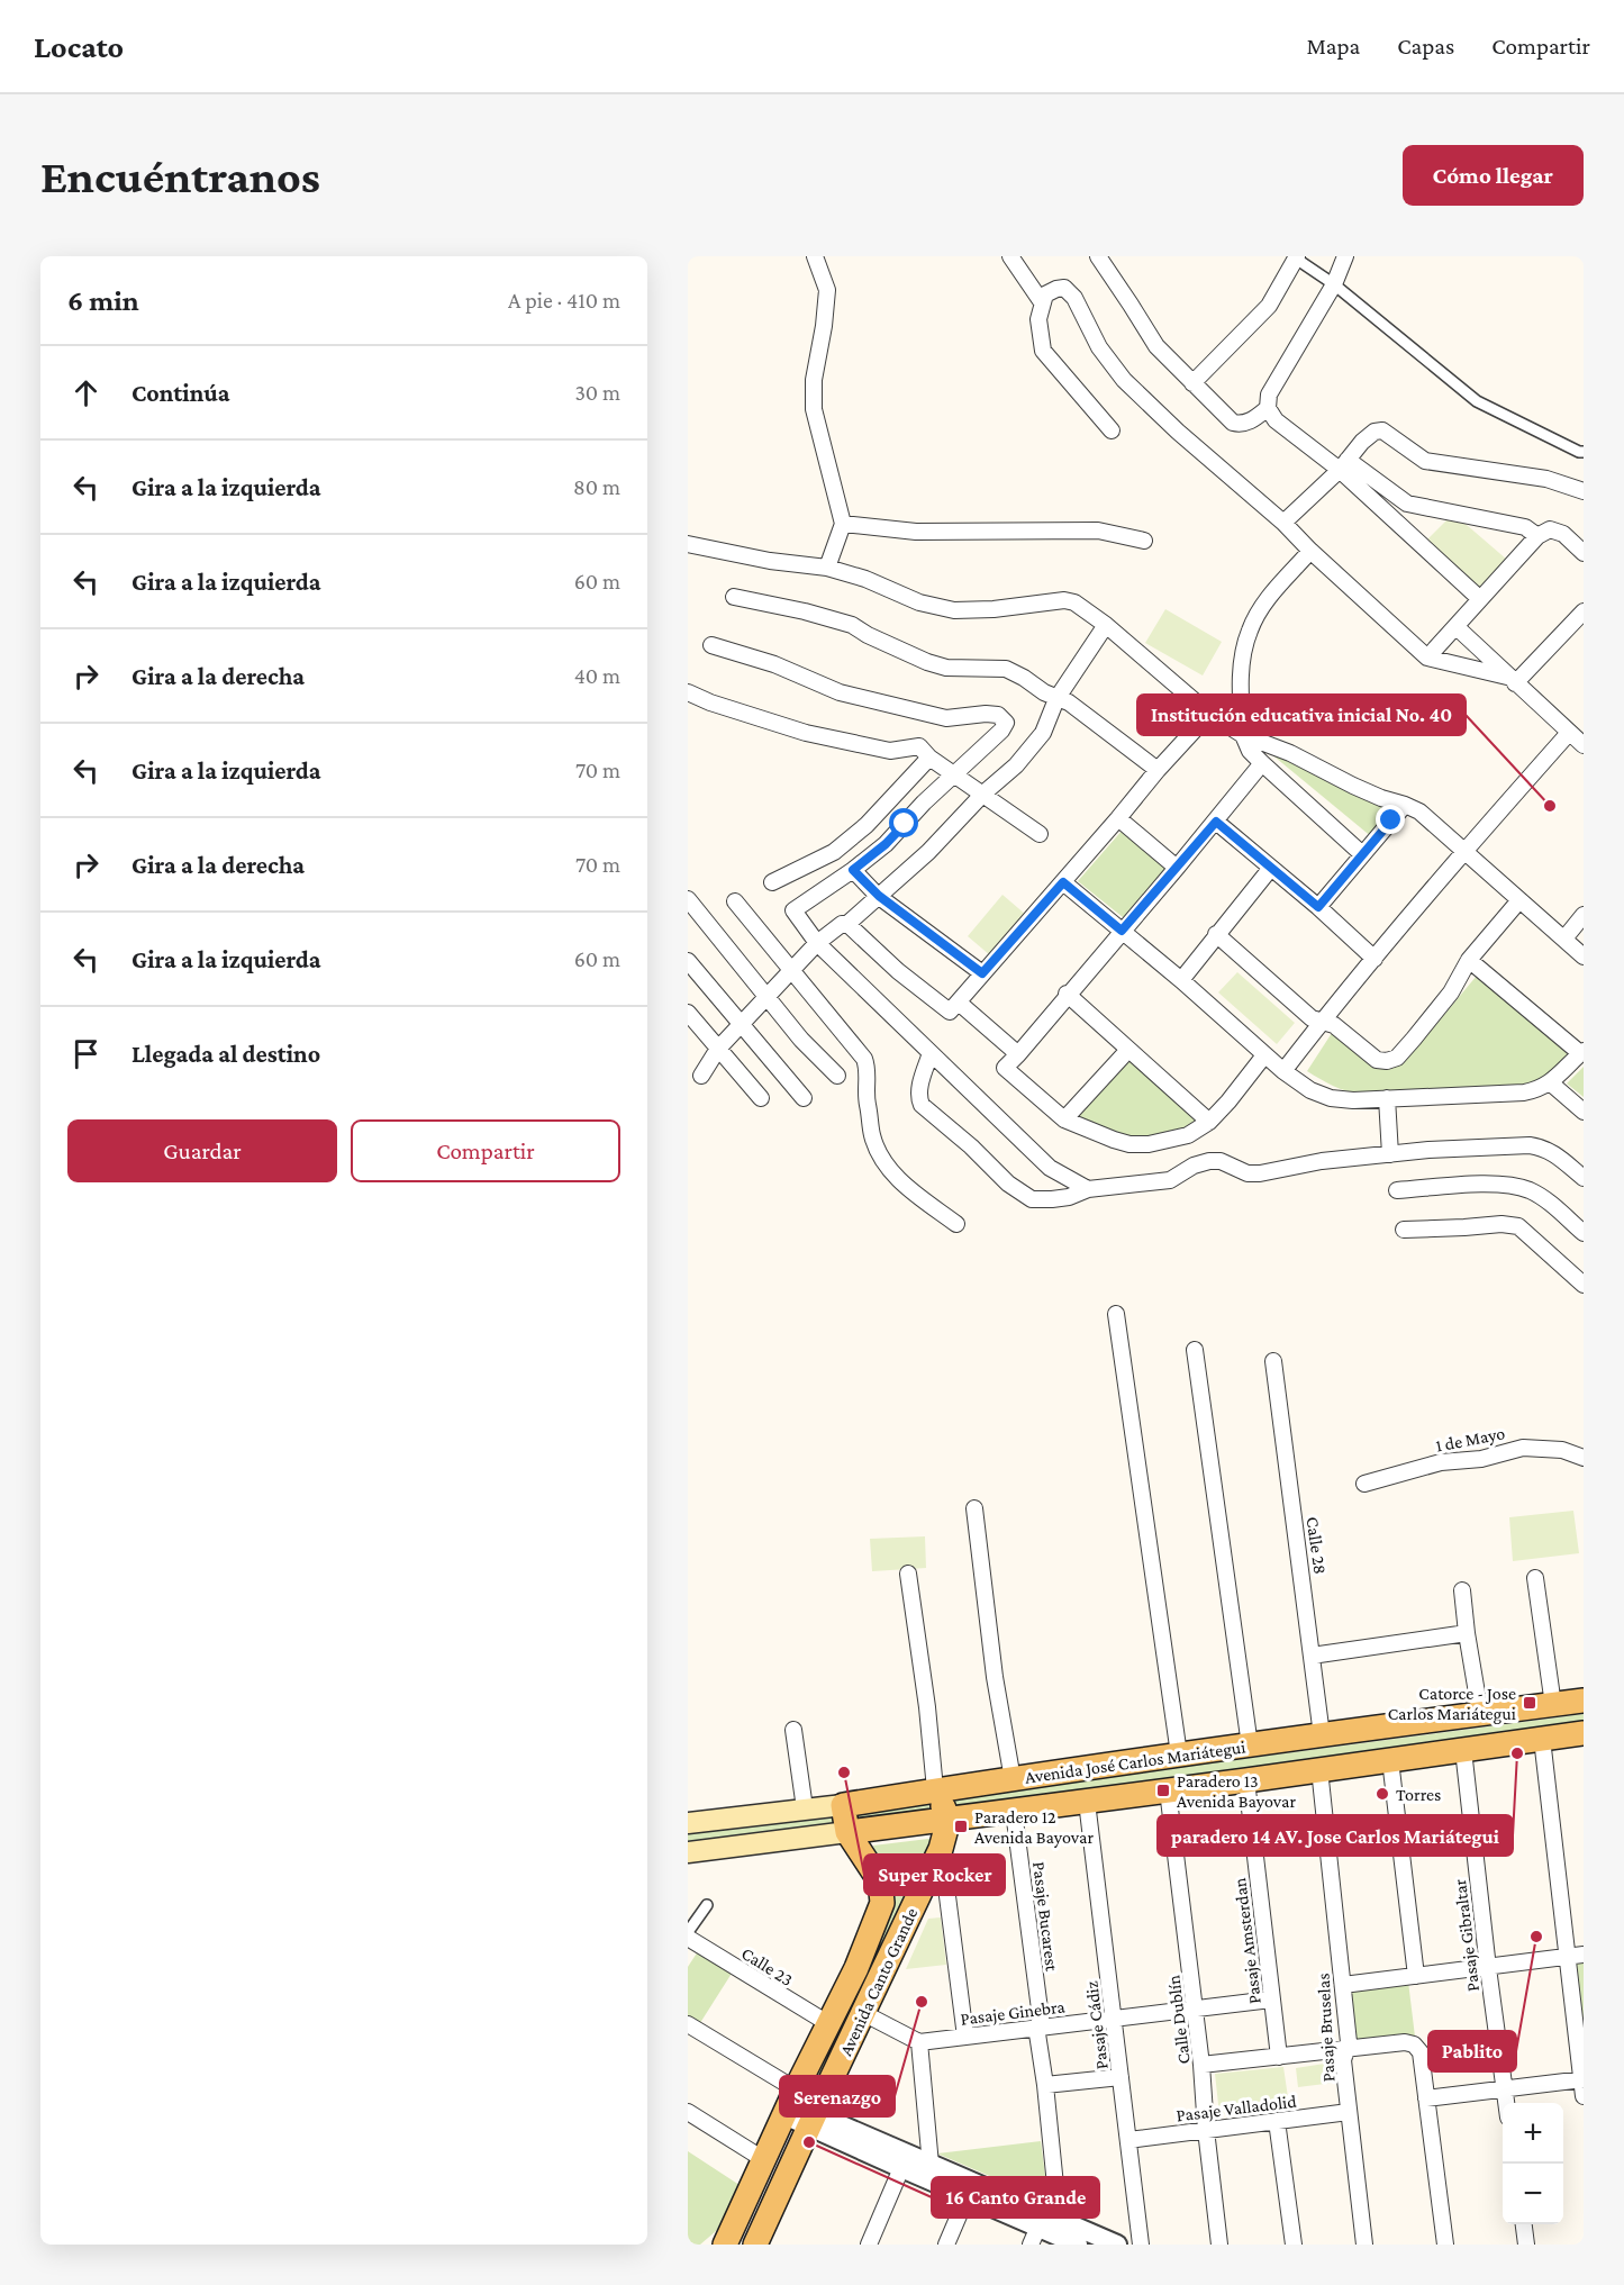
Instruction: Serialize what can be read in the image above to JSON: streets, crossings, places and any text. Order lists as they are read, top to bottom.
{
  "streets": {
    "main road": ["Avenida José Carlos Mariátegui", "Avenida Canto Grande"],
    "street": [
      "1 de Mayo",
      "Calle 28",
      "Pasaje Bucarest",
      "Pasaje Gibraltar",
      "Pasaje Amsterdan",
      "Calle 23",
      "Pasaje Ginebra",
      "Calle Dublín",
      "Pasaje Cádiz",
      "Pasaje Bruselas",
      "Pasaje Valladolid"
    ]
  },
  "crossings": [
    ["Calle 28", "Avenida José Carlos Mariátegui"],
    ["Avenida José Carlos Mariátegui", "Pasaje Bucarest"],
    ["Avenida José Carlos Mariátegui", "Pasaje Gibraltar"],
    ["Avenida José Carlos Mariátegui", "Pasaje Amsterdan"],
    ["Avenida José Carlos Mariátegui", "Avenida Canto Grande"],
    ["Avenida José Carlos Mariátegui", "Calle Dublín"],
    ["Avenida José Carlos Mariátegui", "Pasaje Cádiz"],
    ["Avenida José Carlos Mariátegui", "Pasaje Bruselas"],
    ["Pasaje Bucarest", "Pasaje Ginebra"],
    ["Pasaje Amsterdan", "Pasaje Ginebra"],
    ["Calle 23", "Avenida Canto Grande"],
    ["Pasaje Ginebra", "Calle Dublín"],
    ["Pasaje Ginebra", "Pasaje Cádiz"],
    ["Calle Dublín", "Pasaje Valladolid"],
    ["Pasaje Cádiz", "Pasaje Valladolid"],
    ["Pasaje Bruselas", "Pasaje Valladolid"]
  ],
  "places": {
    "other": [
      "Institución educativa inicial No. 40",
      "paradero 14 AV. Jose Carlos Mariátegui",
      "Super Rocker",
      "Torres",
      "Pablito",
      "Serenazgo",
      "16 Canto Grande"
    ],
    "transit": ["Catorce - Jose Carlos Mariátegui", "Paradero 13 Avenida Bayovar", "Paradero 12 Avenida Bayovar"]
  },
  "page": {
    "header": "Locato",
    "nav": ["Mapa", "Capas", "Compartir"],
    "buttons": [
      "Cómo llegar",
      ["Guardar", "Compartir"]
    ],
    "title": "Encuéntranos",
    "heading": ["6 min", "A pie · 410 m"],
    "list": [
      ["Continúa", "30 m"],
      ["Gira a la izquierda", "80 m"],
      ["Gira a la izquierda", "60 m"],
      ["Gira a la derecha", "40 m"],
      ["Gira a la izquierda", "70 m"],
      ["Gira a la derecha", "70 m"],
      ["Gira a la izquierda", "60 m"],
      "Llegada al destino"
    ],
    "map_buttons": ["+", "−"]
  }
}
